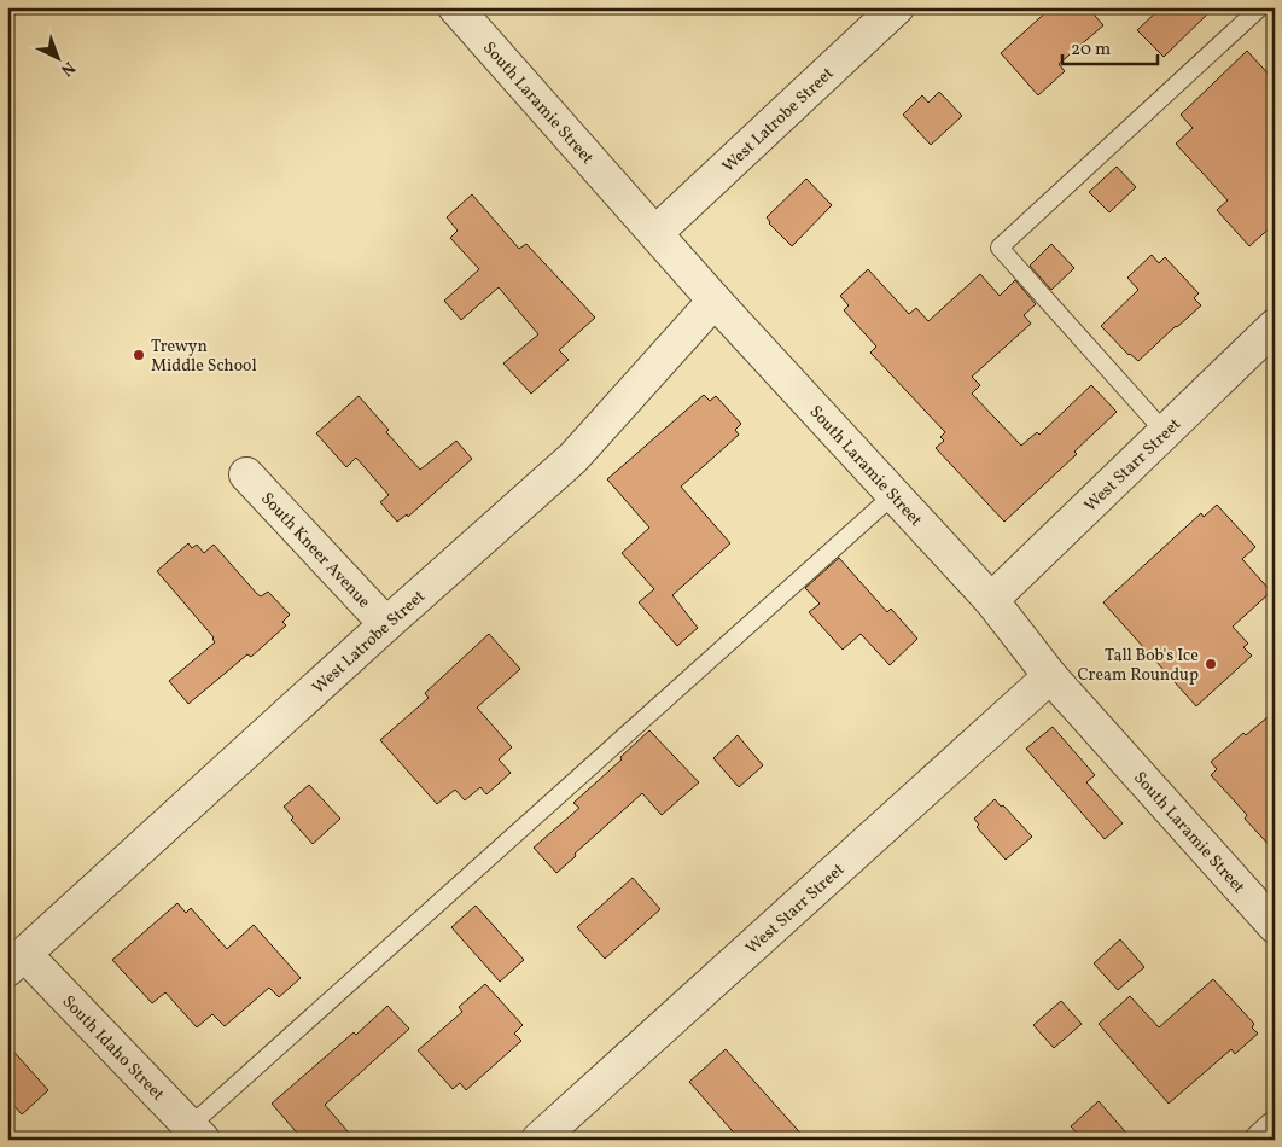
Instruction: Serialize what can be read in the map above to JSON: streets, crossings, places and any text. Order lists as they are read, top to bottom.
{
  "streets": {
    "street": [
      "South Laramie Street",
      "West Latrobe Street",
      "West Starr Street",
      "South Kneer Avenue",
      "South Idaho Street"
    ]
  },
  "crossings": [
    ["South Laramie Street", "West Latrobe Street"],
    ["South Laramie Street", "West Starr Street"],
    ["West Latrobe Street", "South Kneer Avenue"],
    ["West Latrobe Street", "South Idaho Street"]
  ],
  "places": ["Trewyn Middle School", "Tall Bob's Ice Cream Roundup"],
  "scale_bar": "20 m",
  "north": "bottom right"
}
